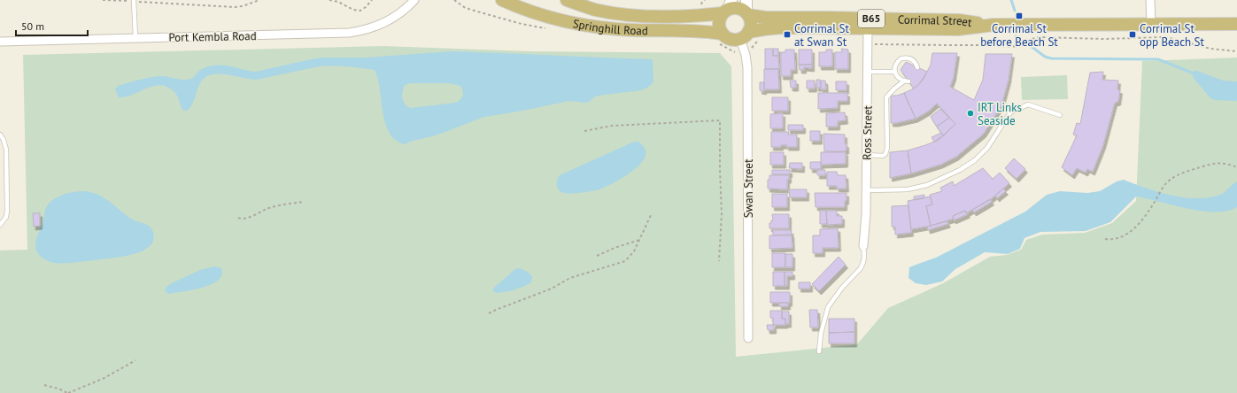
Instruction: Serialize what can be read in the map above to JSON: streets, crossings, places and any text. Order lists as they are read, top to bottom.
{
  "streets": {
    "main road": ["B65", "Corrimal Street", "Springhill Road"],
    "street": ["Port Kembla Road", "Ross Street", "Swan Street"]
  },
  "crossings": [
    ["B65", "Corrimal Street"],
    ["B65", "Springhill Road"],
    ["B65", "Swan Street"],
    ["Corrimal Street", "Springhill Road"],
    ["Corrimal Street", "Ross Street"],
    ["Corrimal Street", "Swan Street"],
    ["Springhill Road", "Swan Street"]
  ],
  "places": {
    "transit": ["Corrimal St before Beach St", "Corrimal St at Swan St", "Corrimal St opp Beach St"],
    "other": ["IRT Links Seaside"]
  },
  "scale_bar": "50 m"
}
